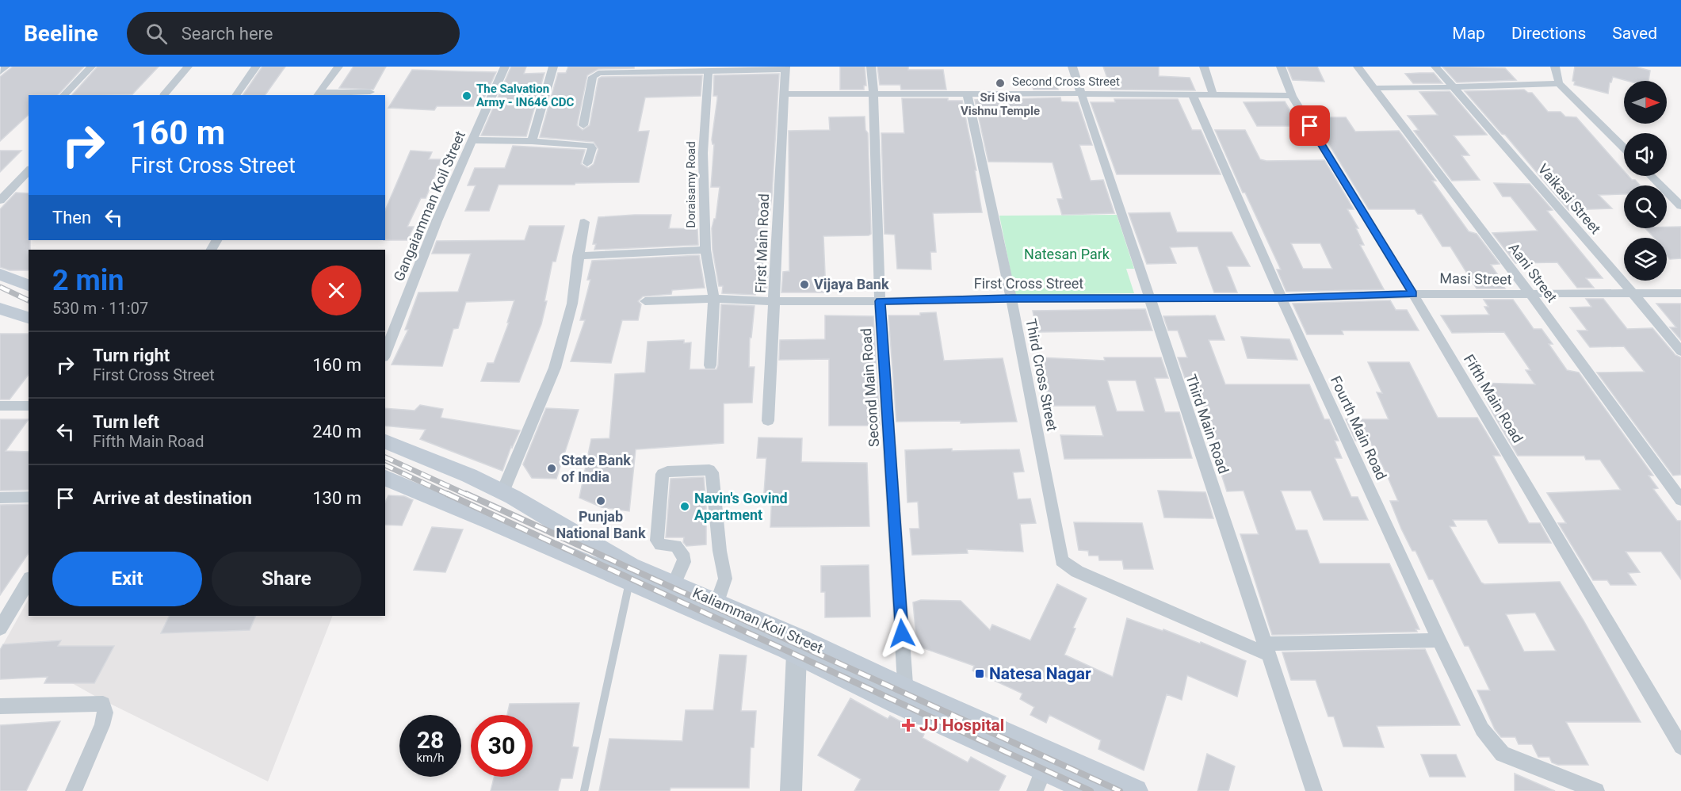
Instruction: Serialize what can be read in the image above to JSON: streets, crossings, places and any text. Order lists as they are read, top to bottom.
{
  "streets": {
    "main road": ["Kaliamman Koil Street"],
    "street": [
      "Second Cross Street",
      "Doraisamy Road",
      "Vaikasi Street",
      "Gangaiamman Koil Street",
      "First Main Road",
      "Aani Street",
      "Masi Street",
      "First Cross Street",
      "Third Cross Street",
      "Second Main Road",
      "Fifth Main Road",
      "Third Main Road",
      "Fourth Main Road"
    ]
  },
  "crossings": [
    ["Second Cross Street", "First Main Road"],
    ["Second Cross Street", "Third Cross Street"],
    ["Second Cross Street", "Second Main Road"],
    ["Second Cross Street", "Fifth Main Road"],
    ["Second Cross Street", "Third Main Road"],
    ["Second Cross Street", "Fourth Main Road"],
    ["Doraisamy Road", "First Cross Street"],
    ["Vaikasi Street", "Masi Street"],
    ["First Main Road", "First Cross Street"],
    ["Aani Street", "Masi Street"],
    ["Masi Street", "First Cross Street"],
    ["Masi Street", "Fifth Main Road"],
    ["First Cross Street", "Third Cross Street"],
    ["First Cross Street", "Second Main Road"],
    ["First Cross Street", "Fifth Main Road"],
    ["First Cross Street", "Third Main Road"],
    ["First Cross Street", "Fourth Main Road"],
    ["Third Cross Street", "Third Main Road"],
    ["Second Main Road", "Kaliamman Koil Street"]
  ],
  "parks": ["Natesan Park"],
  "places": {
    "other": [
      "Sri Siva Vishnu Temple",
      "The Salvation Army - IN646 CDC",
      "Vijaya Bank",
      "State Bank of India",
      "Punjab National Bank",
      "Navin's Govind Apartment"
    ],
    "transit": ["Natesa Nagar"],
    "health": ["JJ Hospital"]
  },
  "north": "right",
  "page": {
    "header": "Beeline",
    "search": "Search here",
    "nav": ["Map", "Directions", "Saved"],
    "turn": ["160 m", "First Cross Street"],
    "then": "Then",
    "heading": ["2 min", "530 m · 11:07"],
    "list": [
      {
        "name": "Turn right",
        "note": "First Cross Street",
        "value": "160 m"
      },
      {
        "name": "Turn left",
        "note": "Fifth Main Road",
        "value": "240 m"
      },
      {
        "name": "Arrive at destination",
        "value": "130 m"
      }
    ],
    "buttons": ["Exit", "Share"],
    "speed": "28 km/h",
    "limit": "30"
  }
}
